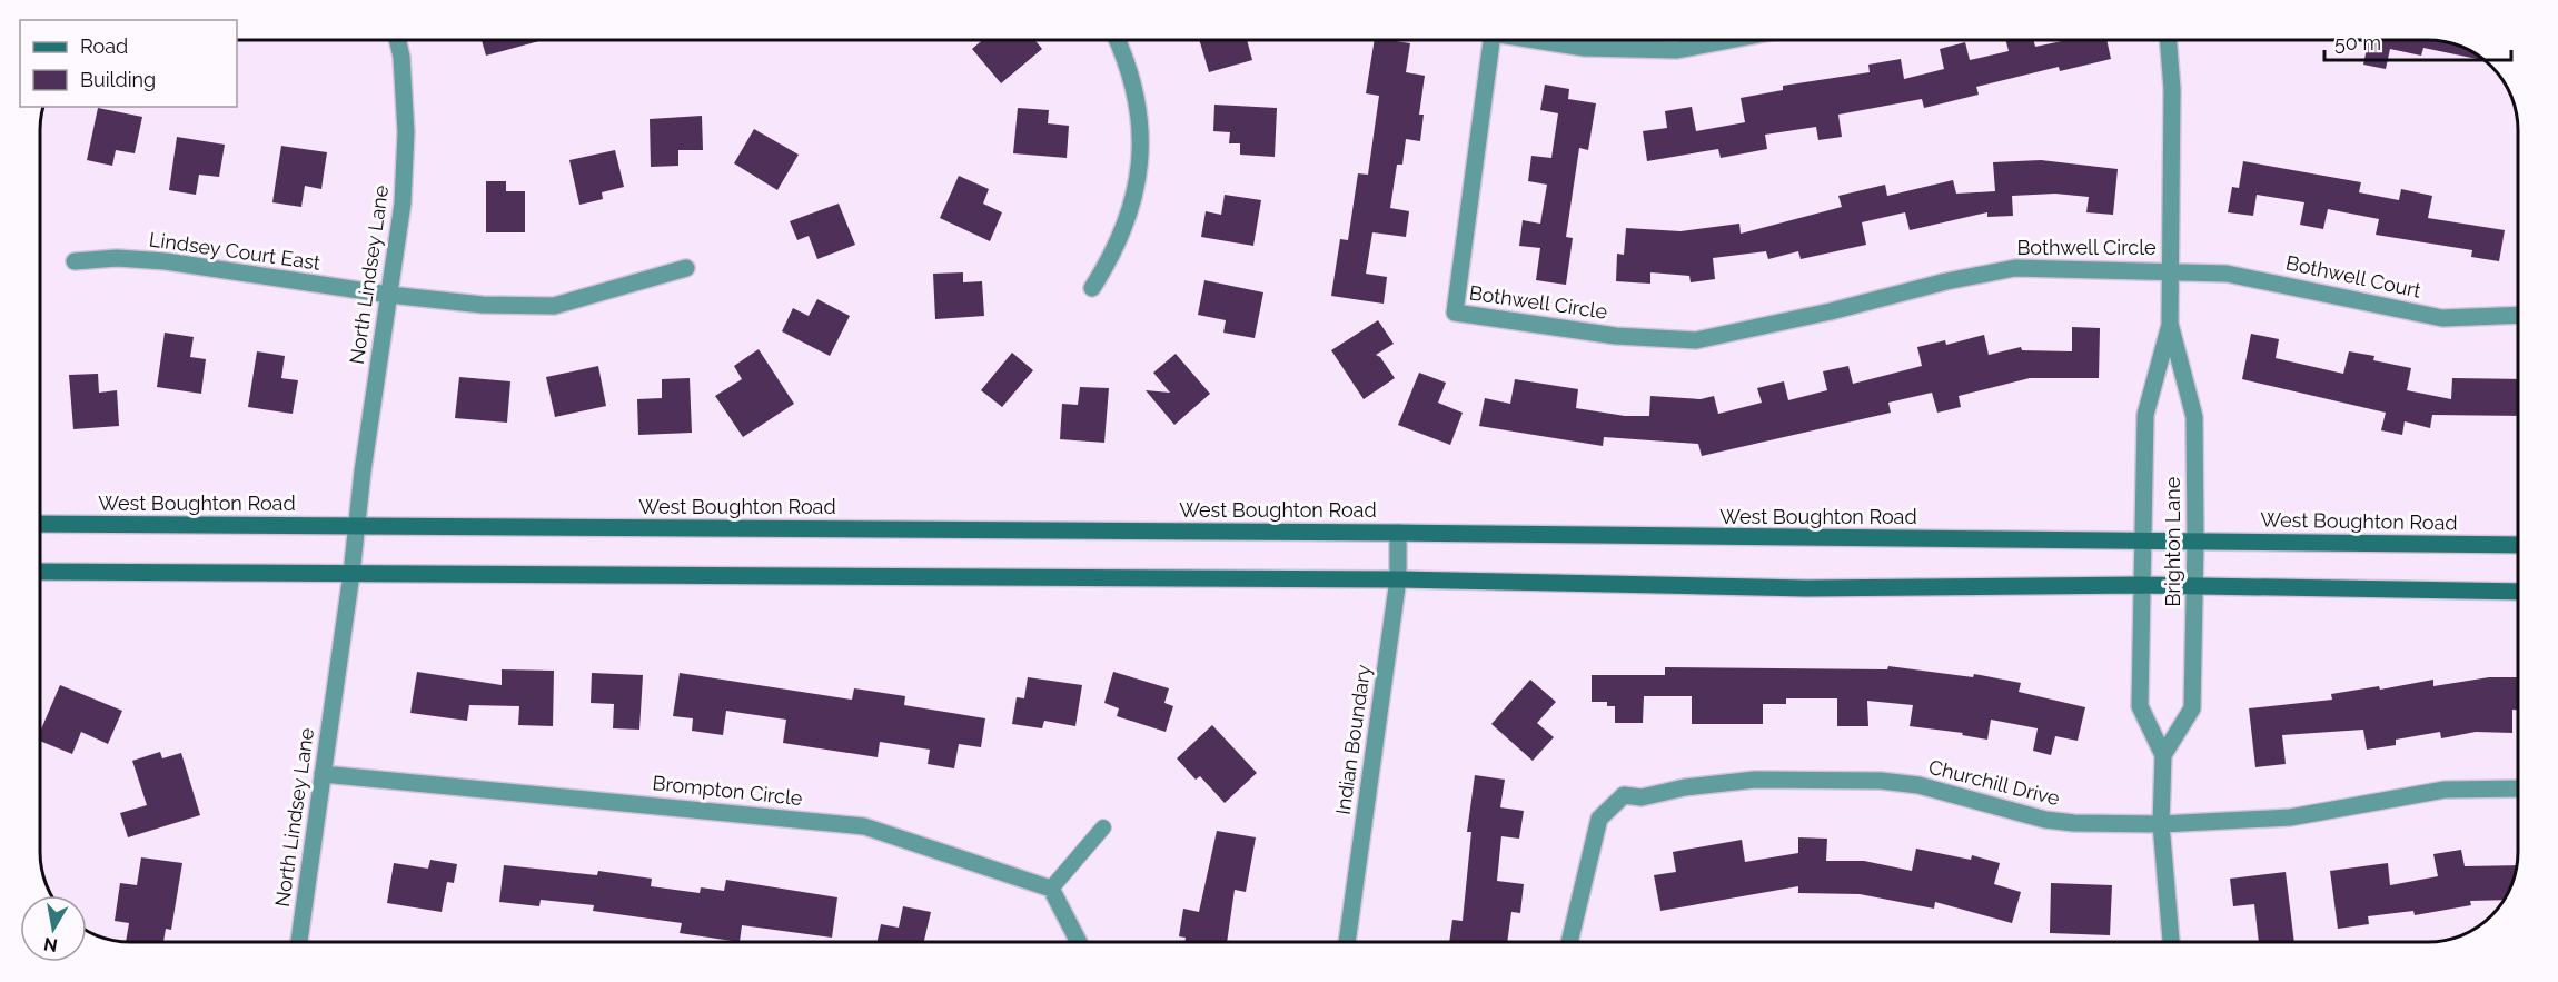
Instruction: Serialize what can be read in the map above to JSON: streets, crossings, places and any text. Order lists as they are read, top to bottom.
{
  "streets": {
    "main road": ["West Boughton Road"],
    "street": [
      "Bothwell Circle",
      "Lindsey Court East",
      "North Lindsey Lane",
      "Bothwell Court",
      "Brighton Lane",
      "Indian Boundary",
      "Churchill Drive",
      "Brompton Circle"
    ]
  },
  "crossings": [
    ["Bothwell Circle", "Bothwell Court"],
    ["Bothwell Circle", "Brighton Lane"],
    ["Lindsey Court East", "North Lindsey Lane"],
    ["North Lindsey Lane", "West Boughton Road"],
    ["North Lindsey Lane", "Brompton Circle"],
    ["Bothwell Court", "Brighton Lane"],
    ["West Boughton Road", "Brighton Lane"],
    ["West Boughton Road", "Indian Boundary"],
    ["Brighton Lane", "Churchill Drive"]
  ],
  "legend": ["Road", "Building"],
  "scale_bar": "50 m",
  "north": "bottom"
}
